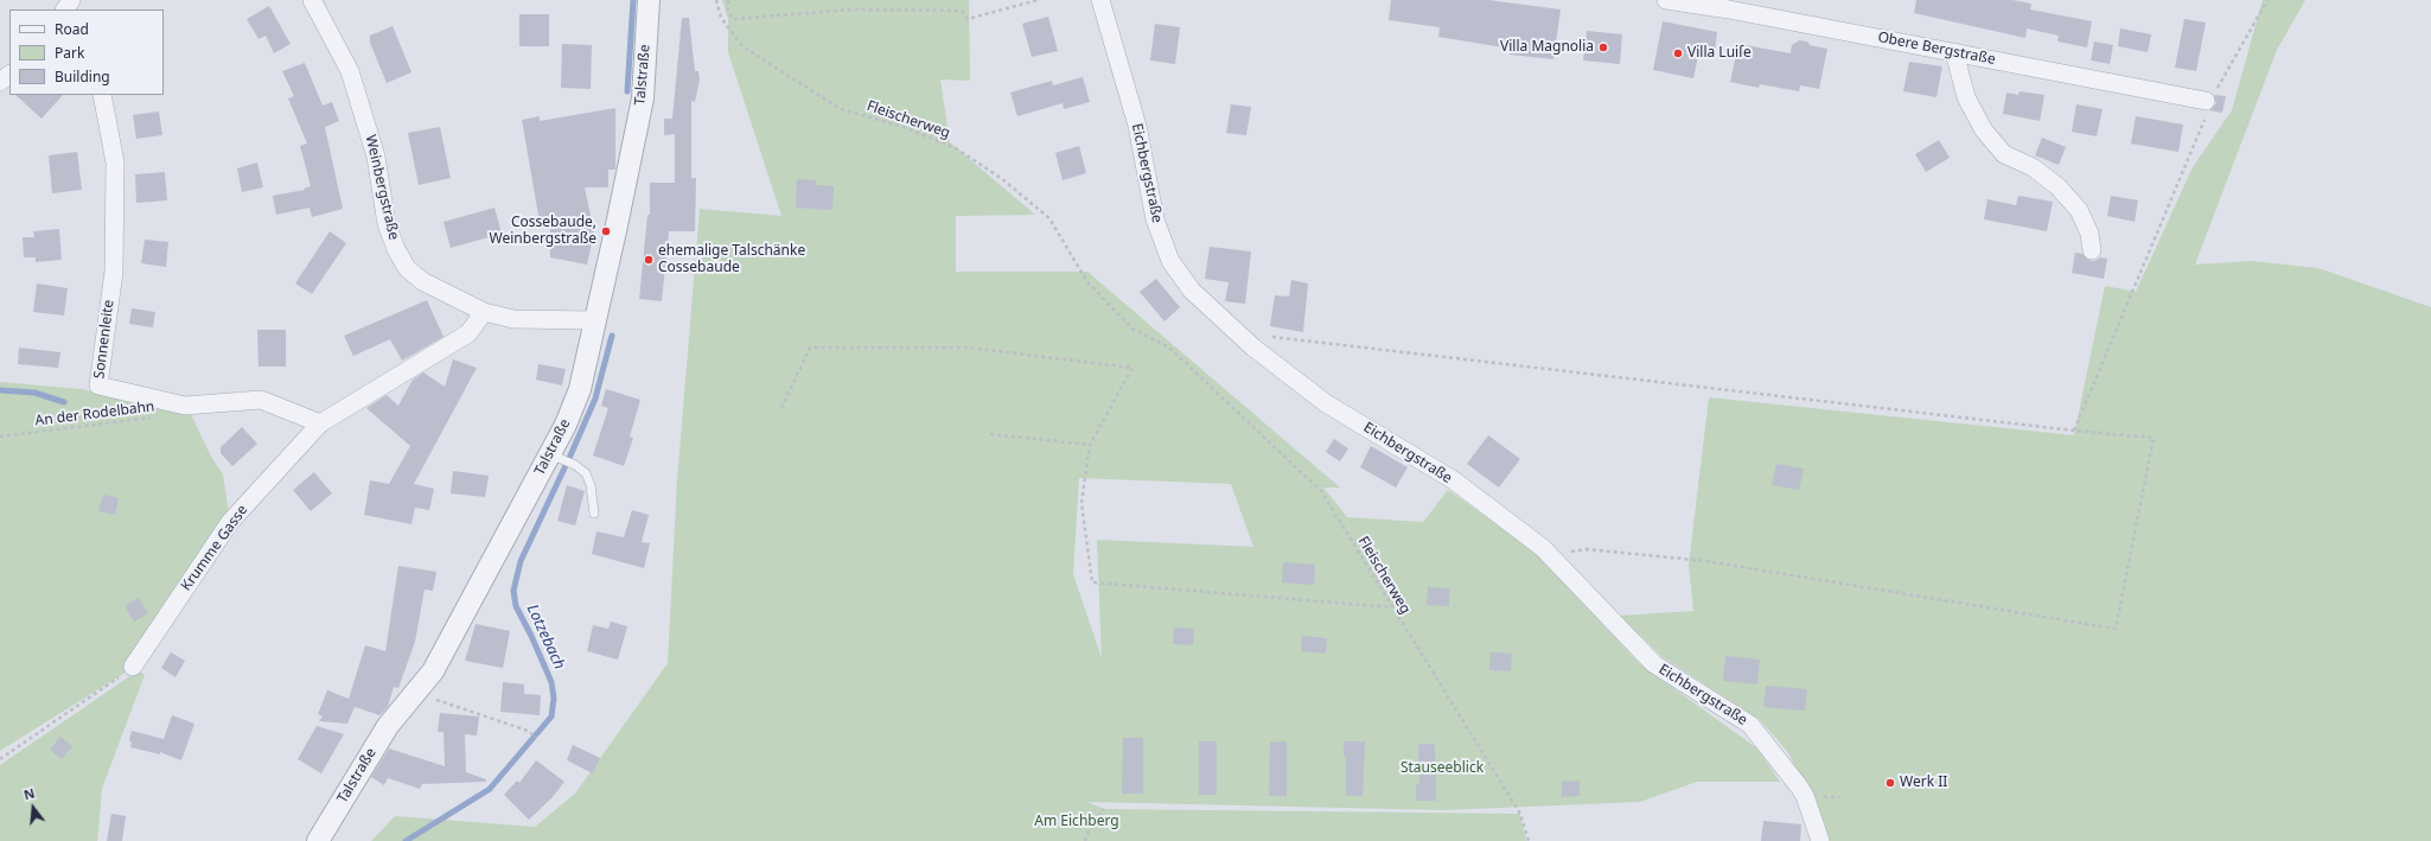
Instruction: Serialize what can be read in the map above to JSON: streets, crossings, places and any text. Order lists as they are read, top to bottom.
{
  "streets": {
    "street": [
      "Obere Bergstraße",
      "Talstraße",
      "Eichbergstraße",
      "Weinbergstraße",
      "Sonnenleite",
      "Krumme Gasse"
    ],
    "path": ["Fleischerweg", "An der Rodelbahn"]
  },
  "crossings": [
    ["Talstraße", "Weinbergstraße"],
    ["Weinbergstraße", "Krumme Gasse"],
    ["Sonnenleite", "Krumme Gasse"]
  ],
  "water": ["Lotzebach"],
  "parks": ["Stauseeblick", "Am Eichberg"],
  "places": [
    "Villa Magnolia",
    "Villa Luiſe",
    "Cossebaude, Weinbergstraße",
    "ehemalige Talschänke Cossebaude",
    "Werk II"
  ],
  "legend": ["Road", "Park", "Building"],
  "north": "top"
}
